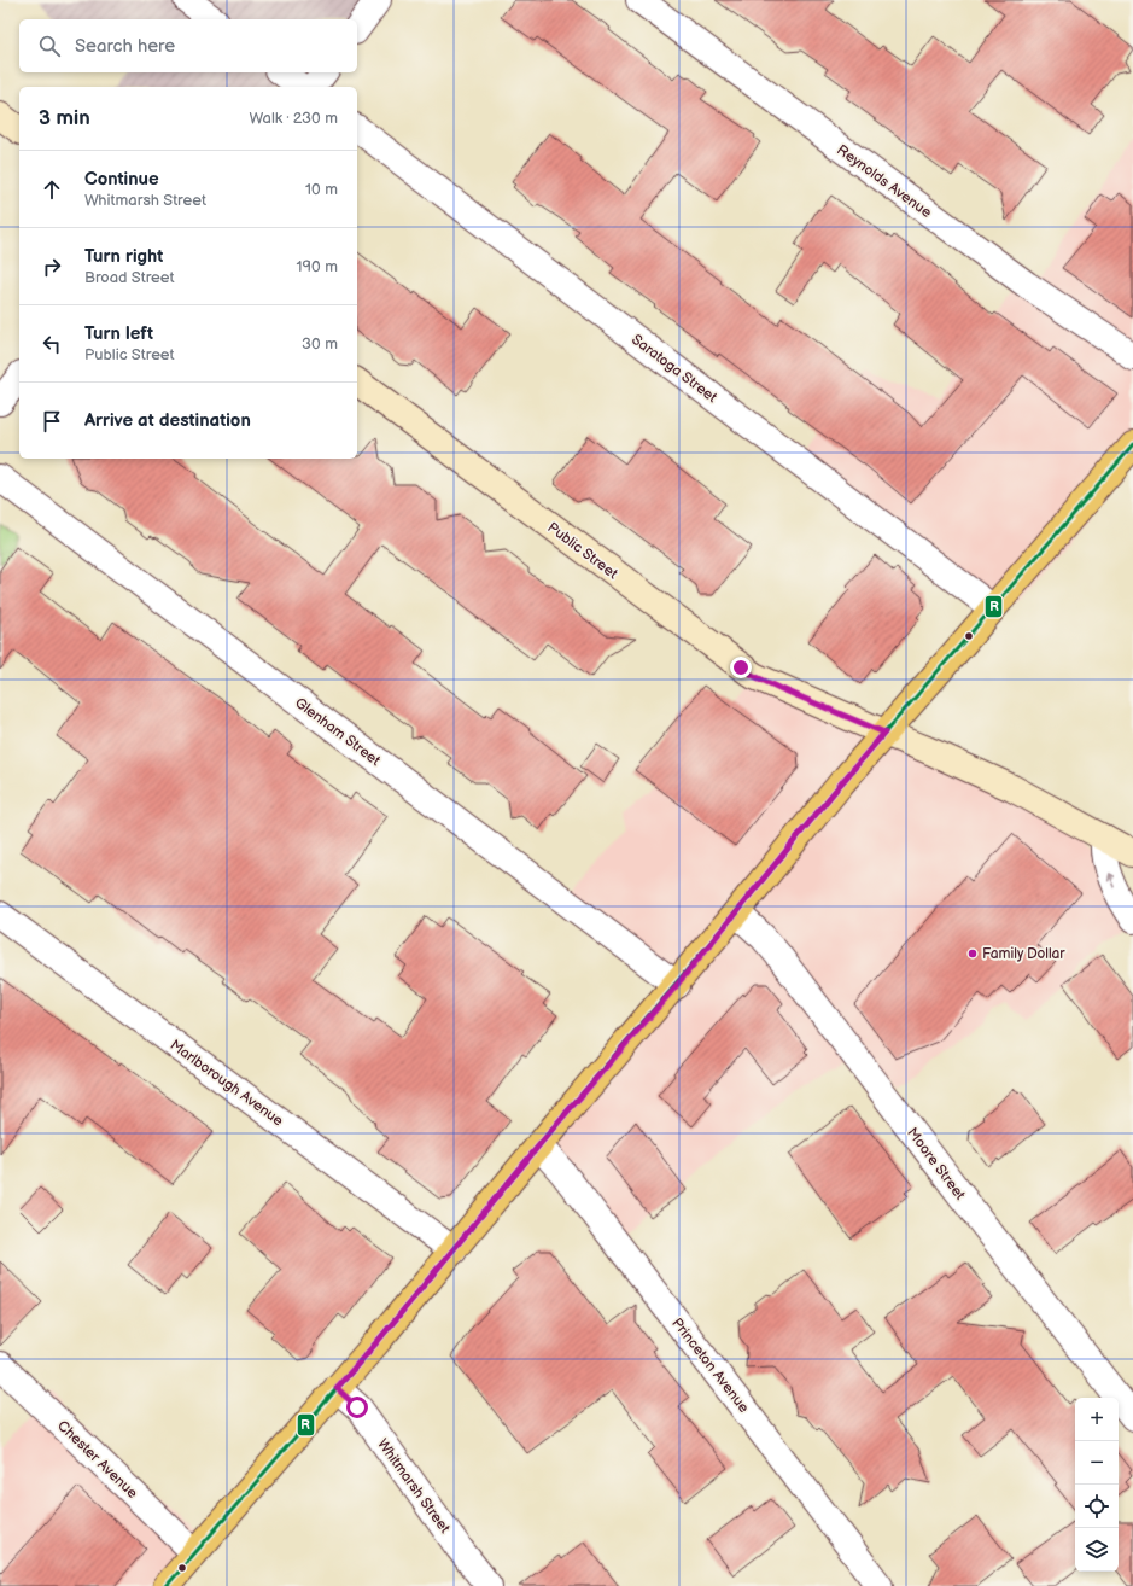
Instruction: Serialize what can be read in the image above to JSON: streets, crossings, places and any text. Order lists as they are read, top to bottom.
{
  "streets": {
    "main road": ["Public Street"],
    "street": [
      "Reynolds Avenue",
      "Saratoga Street",
      "Glenham Street",
      "Marlborough Avenue",
      "Moore Street",
      "Princeton Avenue",
      "Chester Avenue",
      "Whitmarsh Street"
    ]
  },
  "places": ["Family Dollar"],
  "lines": ["transit line R"],
  "page": {
    "search": "Search here",
    "heading": ["3 min", "Walk · 230 m"],
    "list": [
      ["Continue", "Whitmarsh Street", "10 m"],
      ["Turn right", "Broad Street", "190 m"],
      ["Turn left", "Public Street", "30 m"],
      "Arrive at destination"
    ],
    "map_buttons": ["+", "−"]
  }
}
